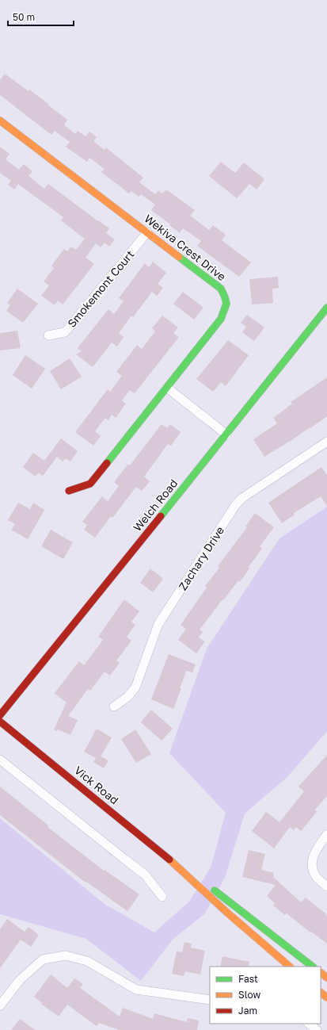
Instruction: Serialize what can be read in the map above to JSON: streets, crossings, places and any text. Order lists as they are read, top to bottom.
{
  "streets": {
    "street": [
      "Wekiva Crest Drive",
      "Smokemont Court",
      "Welch Road",
      "Zachary Drive",
      "Vick Road"
    ]
  },
  "crossings": [
    ["Wekiva Crest Drive", "Smokemont Court"]
  ],
  "legend": ["Fast", "Slow", "Jam"],
  "scale_bar": "50 m"
}
